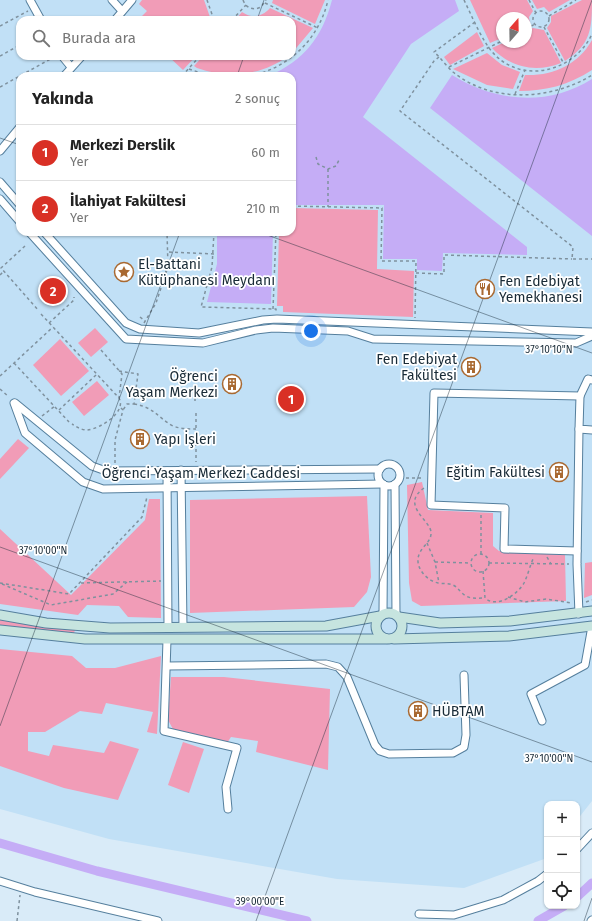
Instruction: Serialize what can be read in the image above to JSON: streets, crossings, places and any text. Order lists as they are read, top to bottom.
{
  "streets": {
    "street": ["Öğrenci Yaşam Merkezi Caddesi"]
  },
  "places": {
    "place": ["El-Battani Kütüphanesi Meydanı"],
    "restaurant": ["Fen Edebiyat Yemekhanesi"],
    "building": [
      "Fen Edebiyat Fakültesi",
      "Öğrenci Yaşam Merkezi",
      "Yapı İşleri",
      "Eğitim Fakültesi",
      "HÜBTAM"
    ]
  },
  "north": "top",
  "page": {
    "search": "Burada ara",
    "heading": ["Yakında", "2 sonuç"],
    "list": [
      {
        "mark": "1",
        "name": "Merkezi Derslik",
        "note": "Yer",
        "value": "60 m"
      },
      {
        "mark": "2",
        "name": "İlahiyat Fakültesi",
        "note": "Yer",
        "value": "210 m"
      }
    ],
    "pins": ["2", "1"],
    "map_buttons": ["+", "−"]
  },
  "coordinates": ["37°10'10\"N", "37°10'00\"N", "39°00'00\"E"]
}
